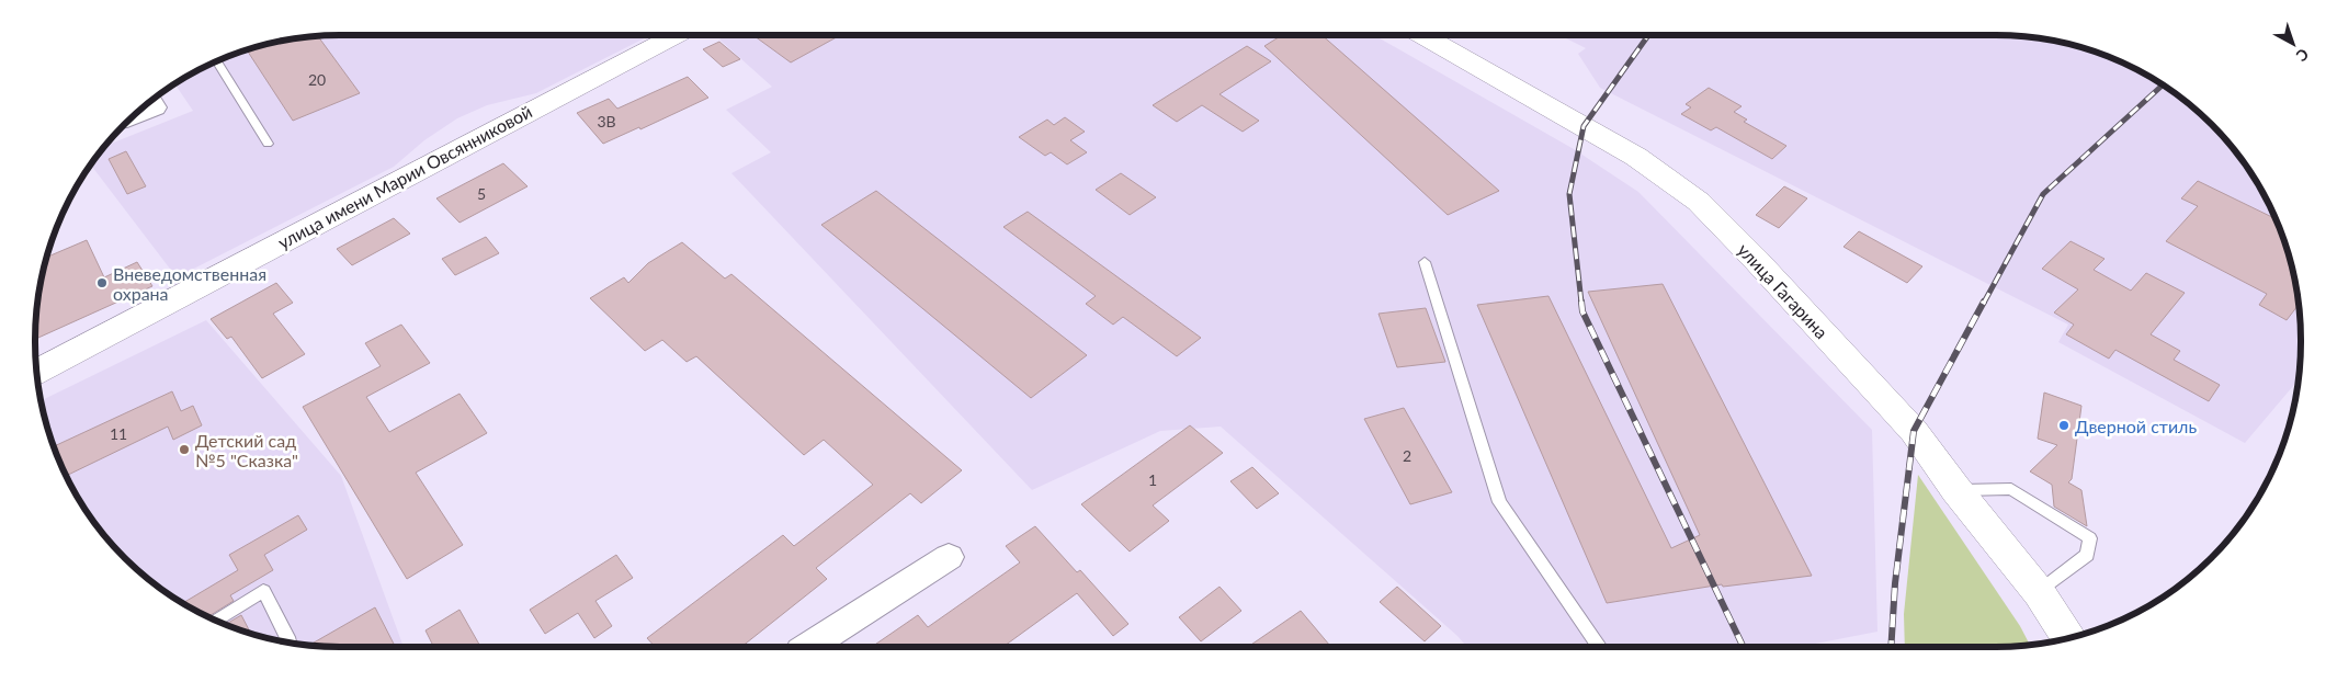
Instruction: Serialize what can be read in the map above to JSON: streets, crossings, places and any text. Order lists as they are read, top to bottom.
{
  "streets": {
    "main road": ["улица имени Марии Овсянниковой", "улица Гагарина"]
  },
  "places": ["Вневедомственная охрана", "Дверной стиль", "Детский сад №5 \"Сказка\""],
  "house_numbers": [
    "20",
    "3В",
    "5",
    "11",
    "2",
    "1"
  ],
  "north": "bottom right"
}
